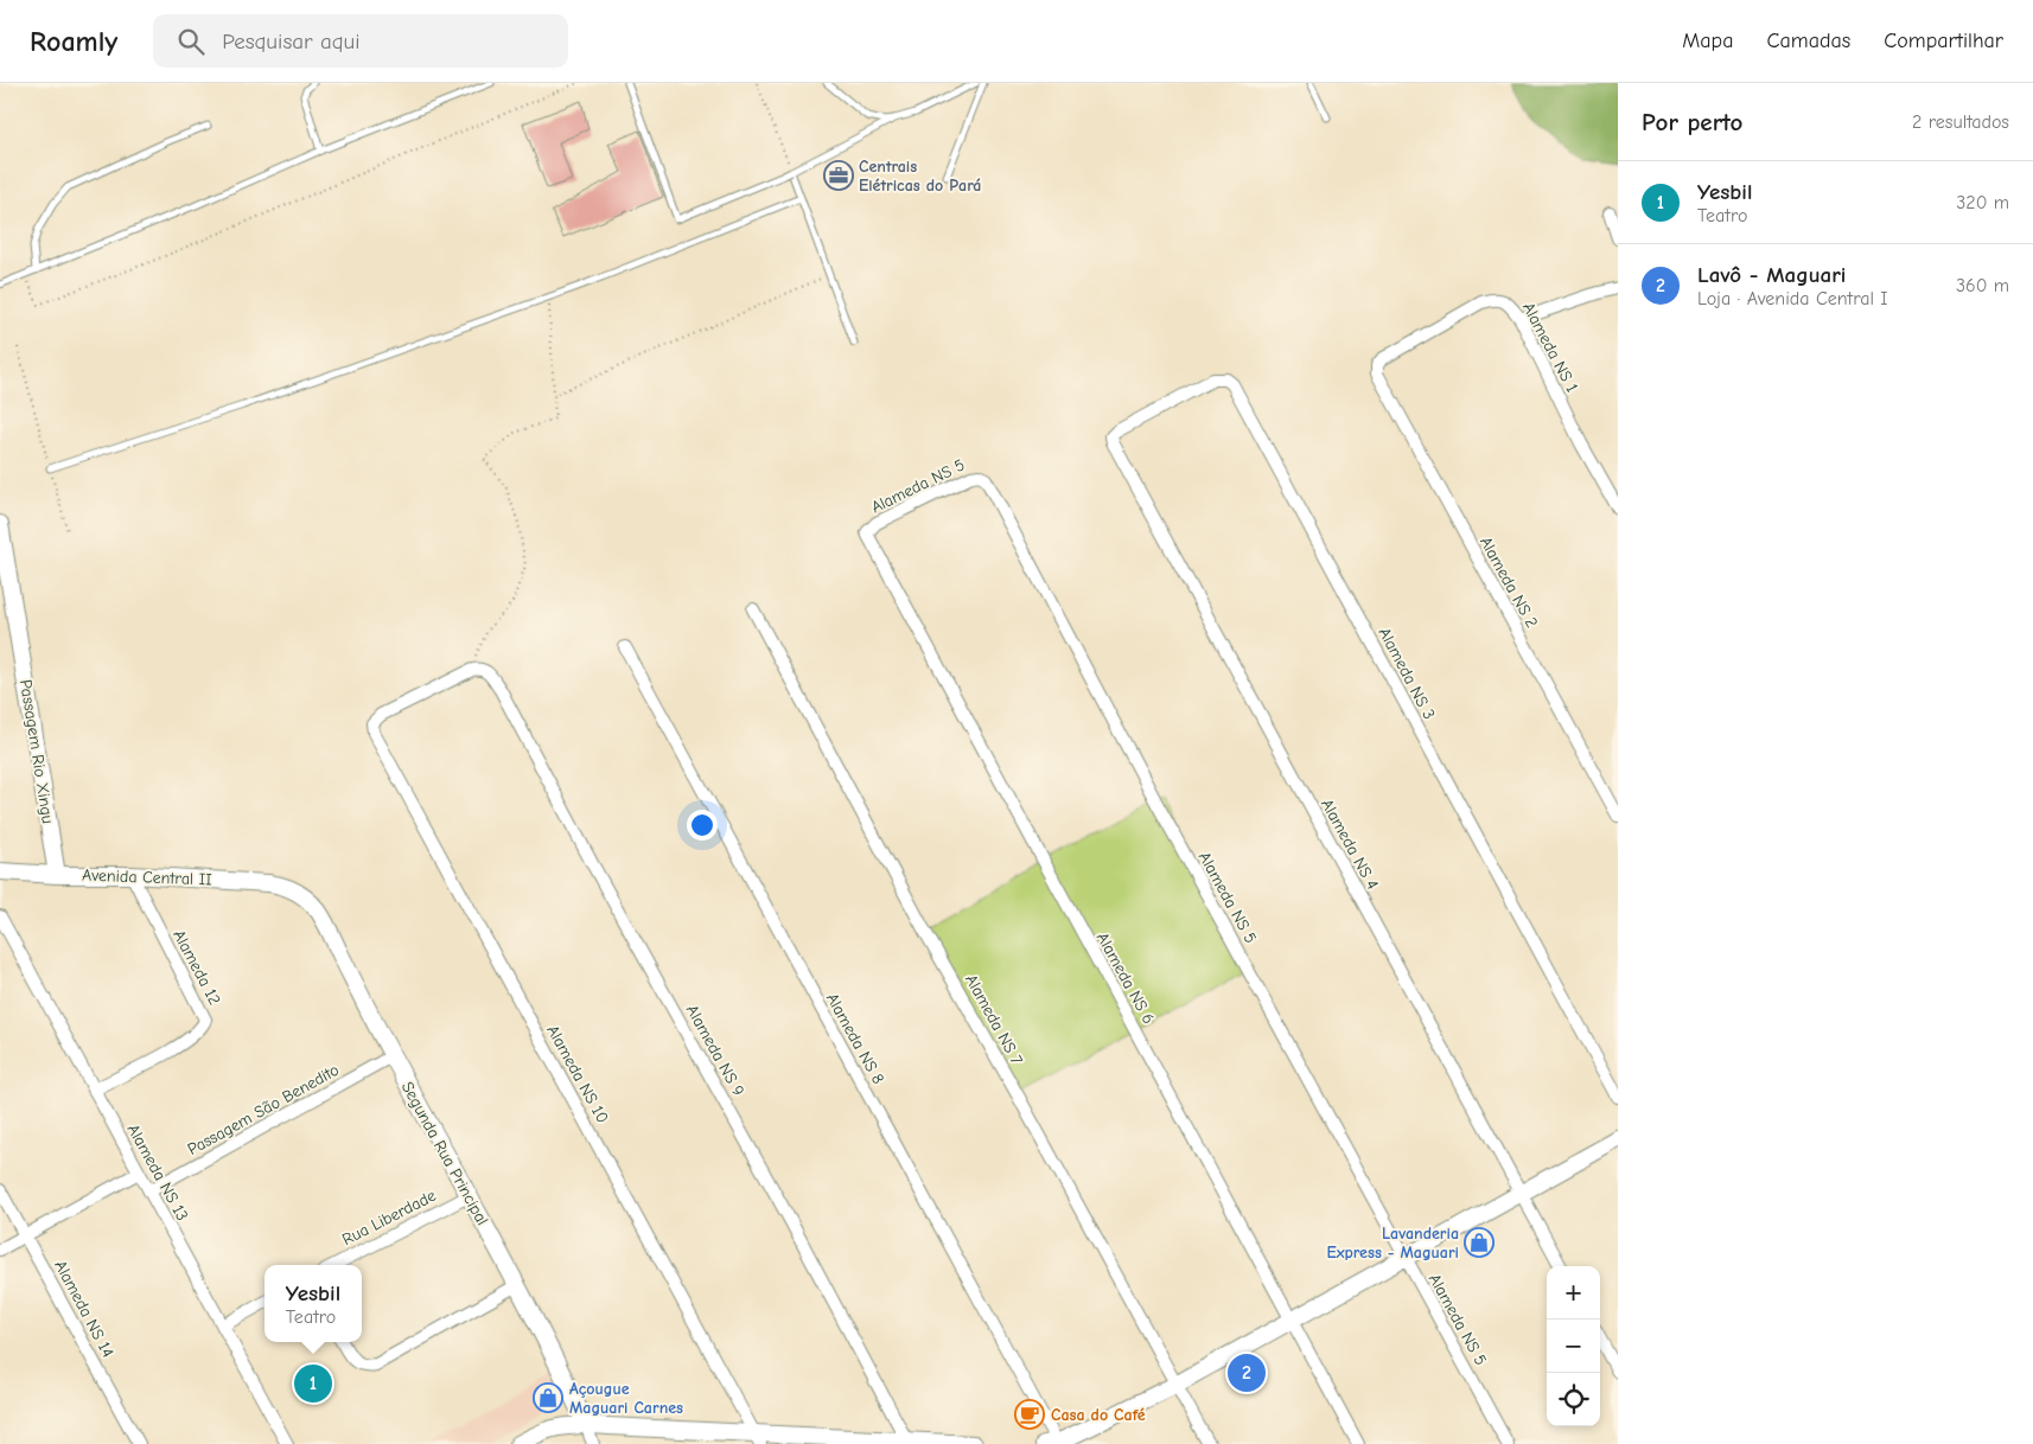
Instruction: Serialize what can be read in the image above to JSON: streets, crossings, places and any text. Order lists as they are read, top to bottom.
{
  "streets": {
    "main road": ["Passagem Rio Xingu", "Avenida Central II", "Segunda Rua Principal"],
    "street": [
      "Alameda NS 1",
      "Alameda NS 5",
      "Alameda NS 2",
      "Alameda NS 3",
      "Alameda NS 4",
      "Alameda 12",
      "Alameda NS 6",
      "Alameda NS 7",
      "Alameda NS 8",
      "Alameda NS 9",
      "Alameda NS 10",
      "Passagem São Benedito",
      "Alameda NS 13",
      "Rua Liberdade",
      "Alameda NS 14"
    ]
  },
  "crossings": [
    ["Alameda NS 1", "Alameda NS 2"],
    ["Alameda NS 5", "Alameda NS 6"],
    ["Alameda NS 3", "Alameda NS 4"],
    ["Passagem Rio Xingu", "Avenida Central II"],
    ["Avenida Central II", "Alameda 12"],
    ["Avenida Central II", "Segunda Rua Principal"],
    ["Alameda 12", "Alameda NS 13"],
    ["Alameda NS 9", "Alameda NS 10"],
    ["Passagem São Benedito", "Segunda Rua Principal"],
    ["Passagem São Benedito", "Alameda NS 13"],
    ["Segunda Rua Principal", "Rua Liberdade"]
  ],
  "places": {
    "office": ["Centrais Elétricas do Pará"],
    "shop": ["Lavanderia Express - Maguari", "Açougue Maguari Carnes"],
    "cafe": ["Casa do Café"]
  },
  "page": {
    "header": "Roamly",
    "search": "Pesquisar aqui",
    "nav": ["Mapa", "Camadas", "Compartilhar"],
    "heading": ["Por perto", "2 resultados"],
    "list": [
      {
        "mark": "1",
        "name": "Yesbil",
        "note": "Teatro",
        "value": "320 m"
      },
      {
        "mark": "2",
        "name": "Lavô - Maguari",
        "note": "Loja · Avenida Central I",
        "value": "360 m"
      }
    ],
    "popup": ["Yesbil", "Teatro"],
    "map_buttons": ["+", "−"],
    "pins": ["2", "1"]
  }
}
